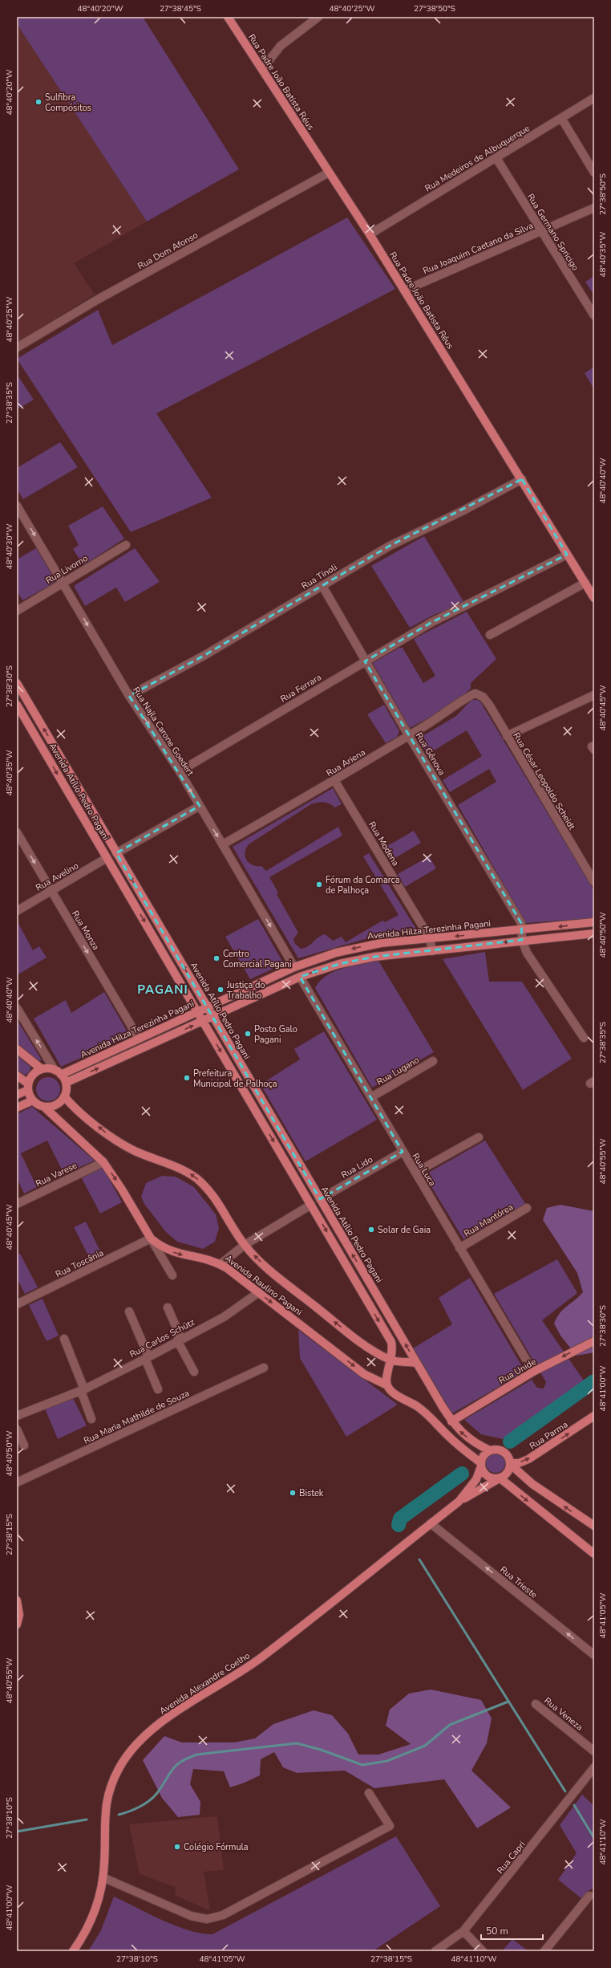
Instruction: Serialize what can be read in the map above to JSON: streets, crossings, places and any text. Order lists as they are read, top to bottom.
{
  "streets": {
    "main road": [
      "Rua Padre João Batista Réus",
      "Avenida Atílio Pedro Pagani",
      "Avenida Hilza Terezinha Pagani",
      "Avenida Raulino Pagani",
      "Rua Unide",
      "Rua Parma",
      "Avenida Alexandre Coelho"
    ],
    "street": [
      "Rua Medeiros de Albuquerque",
      "Rua Germano Spricigo",
      "Rua Joaquim Caetano da Silva",
      "Rua Dom Afonso",
      "Rua Livorno",
      "Rua Tínoli",
      "Rua Ferrara",
      "Rua Najla Carone Goedert",
      "Rua Gênova",
      "Rua Ariena",
      "Rua César Leopoldo Scheidt",
      "Rua Modena",
      "Rua Avelino",
      "Rua Monza",
      "Rua Lugano",
      "Rua Lido",
      "Rua Luca",
      "Rua Varese",
      "Rua Mantórea",
      "Rua Toscânia",
      "Rua Carlos Schütz",
      "Rua Maria Mathilde de Souza",
      "Rua Trieste",
      "Rua Veneza",
      "Rua Capri"
    ]
  },
  "crossings": [
    ["Rua Padre João Batista Réus", "Rua Medeiros de Albuquerque"],
    ["Rua Padre João Batista Réus", "Rua Joaquim Caetano da Silva"],
    ["Rua Padre João Batista Réus", "Rua Dom Afonso"],
    ["Rua Padre João Batista Réus", "Rua Tínoli"],
    ["Rua Padre João Batista Réus", "Rua Ferrara"],
    ["Rua Medeiros de Albuquerque", "Rua Germano Spricigo"],
    ["Rua Germano Spricigo", "Rua Joaquim Caetano da Silva"],
    ["Rua Livorno", "Rua Najla Carone Goedert"],
    ["Rua Tínoli", "Rua Najla Carone Goedert"],
    ["Rua Tínoli", "Rua Gênova"],
    ["Rua Ferrara", "Rua Najla Carone Goedert"],
    ["Rua Ferrara", "Rua Gênova"],
    ["Rua Najla Carone Goedert", "Rua Ariena"],
    ["Rua Najla Carone Goedert", "Avenida Hilza Terezinha Pagani"],
    ["Rua Gênova", "Rua Ariena"],
    ["Rua Gênova", "Avenida Hilza Terezinha Pagani"],
    ["Rua Ariena", "Rua César Leopoldo Scheidt"],
    ["Rua Ariena", "Rua Modena"],
    ["Avenida Atílio Pedro Pagani", "Rua Avelino"],
    ["Avenida Atílio Pedro Pagani", "Avenida Hilza Terezinha Pagani"],
    ["Avenida Atílio Pedro Pagani", "Rua Lido"],
    ["Avenida Atílio Pedro Pagani", "Avenida Raulino Pagani"],
    ["Avenida Atílio Pedro Pagani", "Rua Unide"],
    ["Avenida Atílio Pedro Pagani", "Rua Parma"],
    ["Avenida Atílio Pedro Pagani", "Avenida Alexandre Coelho"],
    ["Rua Modena", "Avenida Hilza Terezinha Pagani"],
    ["Rua Avelino", "Rua Monza"],
    ["Avenida Hilza Terezinha Pagani", "Rua Monza"],
    ["Avenida Hilza Terezinha Pagani", "Avenida Raulino Pagani"],
    ["Rua Lugano", "Rua Luca"],
    ["Rua Lido", "Rua Luca"],
    ["Rua Luca", "Rua Mantórea"],
    ["Rua Luca", "Rua Unide"],
    ["Rua Varese", "Avenida Raulino Pagani"],
    ["Rua Toscânia", "Avenida Raulino Pagani"],
    ["Avenida Raulino Pagani", "Rua Carlos Schütz"],
    ["Rua Parma", "Avenida Alexandre Coelho"],
    ["Rua Trieste", "Avenida Alexandre Coelho"]
  ],
  "one_way": [
    "Rua Najla Carone Goedert",
    "Rua Monza",
    "Rua Unide",
    "Rua Parma",
    "Rua Trieste"
  ],
  "districts": ["PAGANI"],
  "places": [
    "Sulfibra Compósitos",
    "Fórum da Comarca de Palhoça",
    "Centro Comercial Pagani",
    "Justiça do Trabalho",
    "Posto Galo Pagani",
    "Prefeitura Municipal de Palhoça",
    "Solar de Gaia",
    "Bistek",
    "Colégio Fórmula"
  ],
  "scale_bar": "50 m",
  "coordinates": [
    "48°40'20\"W",
    "27°38'45\"S",
    "48°40'25\"W",
    "27°38'50\"S",
    "48°40'35\"W",
    "27°38'35\"S",
    "48°40'40\"W",
    "48°40'30\"W",
    "27°38'30\"S",
    "48°40'45\"W",
    "48°40'50\"W",
    "48°40'55\"W",
    "48°41'00\"W",
    "27°38'15\"S",
    "48°41'05\"W",
    "27°38'10\"S",
    "48°41'10\"W"
  ]
}
